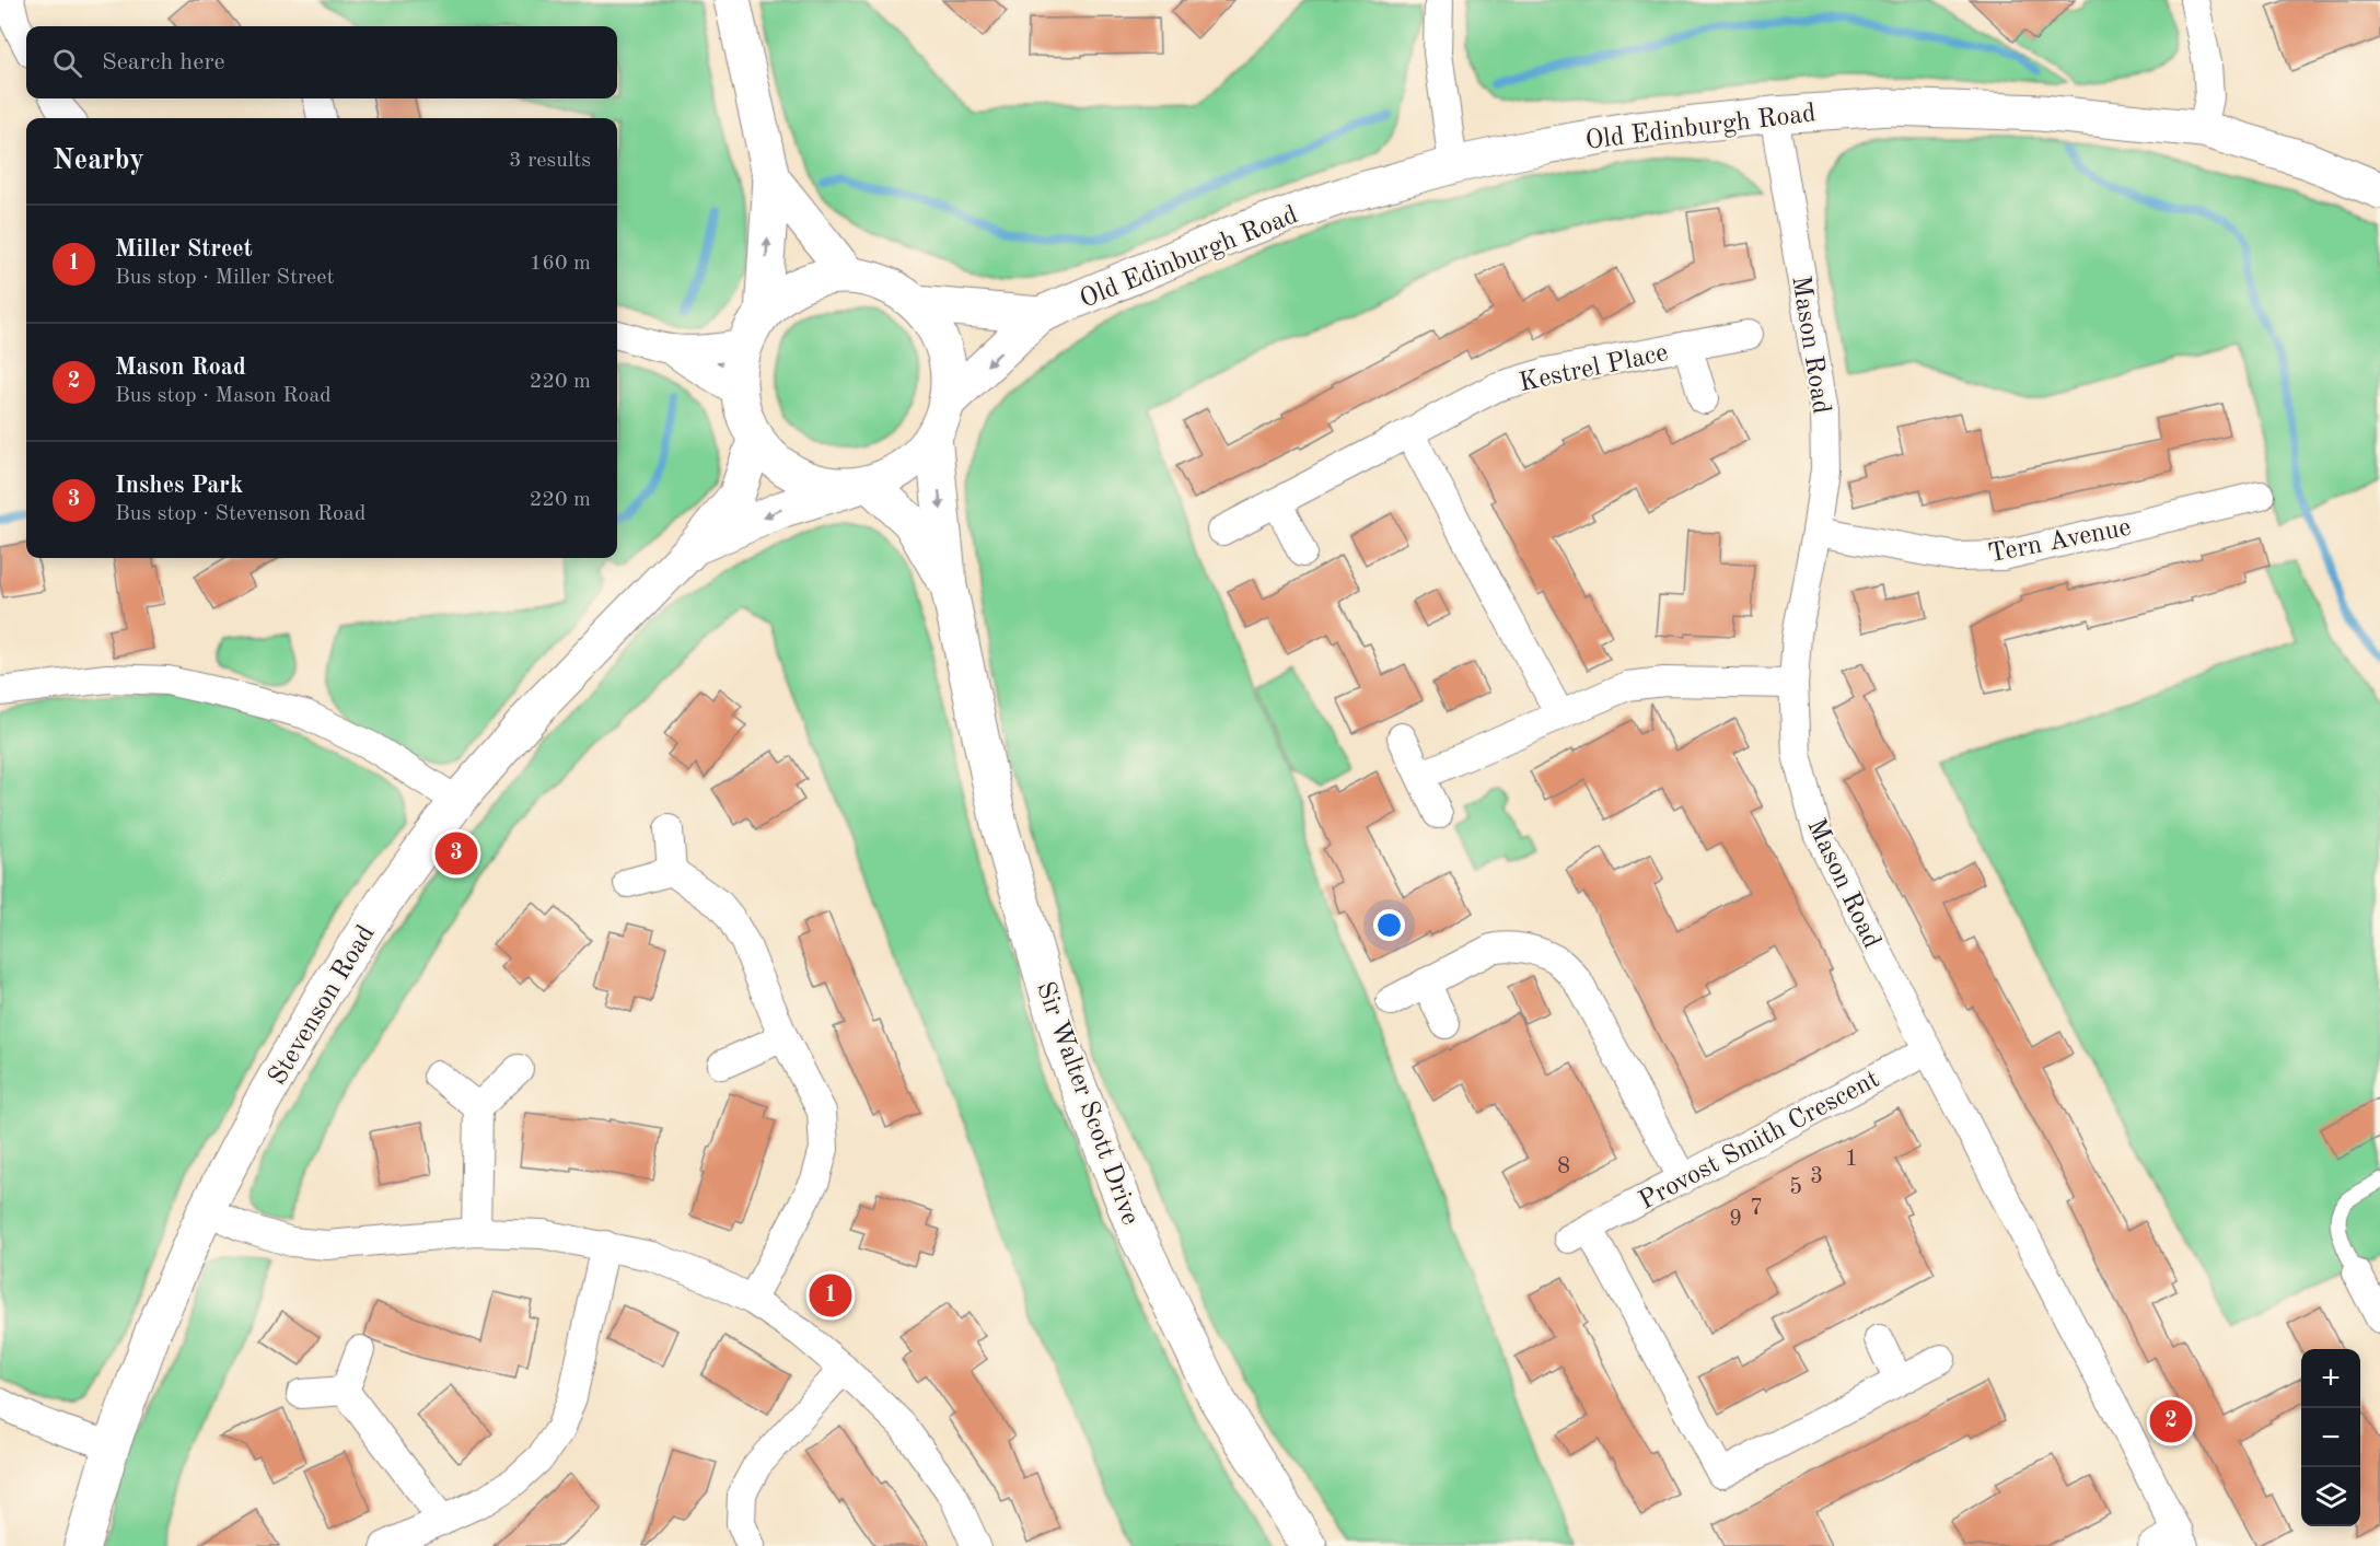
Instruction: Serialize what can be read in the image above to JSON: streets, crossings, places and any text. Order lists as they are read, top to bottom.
{
  "streets": {
    "street": [
      "Old Edinburgh Road",
      "Mason Road",
      "Kestrel Place",
      "Tern Avenue",
      "Stevenson Road",
      "Sir Walter Scott Drive",
      "Provost Smith Crescent"
    ]
  },
  "crossings": [
    ["Old Edinburgh Road", "Mason Road"],
    ["Old Edinburgh Road", "Stevenson Road"],
    ["Old Edinburgh Road", "Sir Walter Scott Drive"],
    ["Mason Road", "Tern Avenue"],
    ["Mason Road", "Provost Smith Crescent"],
    ["Stevenson Road", "Sir Walter Scott Drive"]
  ],
  "house_numbers": [
    "1",
    "8",
    "3",
    "5",
    "7",
    "9"
  ],
  "page": {
    "search": "Search here",
    "heading": ["Nearby", "3 results"],
    "list": [
      {
        "mark": "1",
        "name": "Miller Street",
        "note": "Bus stop · Miller Street",
        "value": "160 m"
      },
      {
        "mark": "2",
        "name": "Mason Road",
        "note": "Bus stop · Mason Road",
        "value": "220 m"
      },
      {
        "mark": "3",
        "name": "Inshes Park",
        "note": "Bus stop · Stevenson Road",
        "value": "220 m"
      }
    ],
    "pins": ["3", "1", "2"],
    "map_buttons": ["+", "−"]
  }
}
